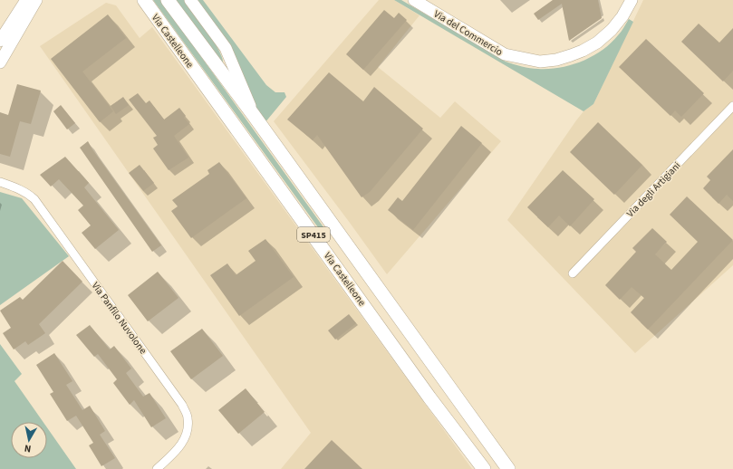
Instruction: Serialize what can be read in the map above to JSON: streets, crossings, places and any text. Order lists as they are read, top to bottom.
{
  "streets": {
    "main road": ["Via Castelleone", "SP415"],
    "street": ["Via del Commercio", "Via degli Artigiani", "Via Panfilo Nuvolone"]
  },
  "north": "bottom"
}
